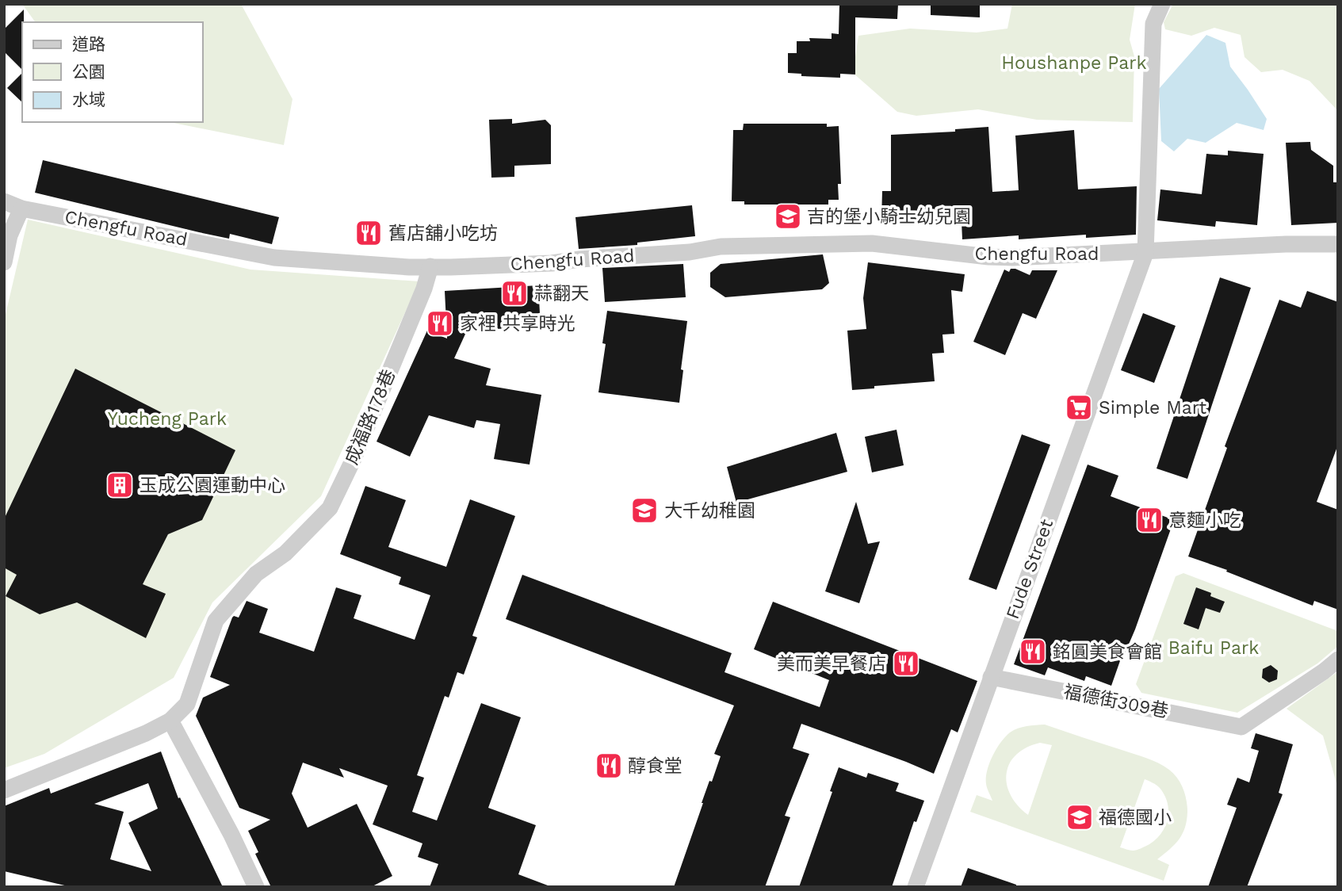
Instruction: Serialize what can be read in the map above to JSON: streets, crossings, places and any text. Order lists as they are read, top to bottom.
{
  "streets": {
    "street": [
      "Chengfu Road",
      "成福路178巷",
      "Fude Street",
      "福德街309巷"
    ]
  },
  "crossings": [
    ["Chengfu Road", "成福路178巷"],
    ["Chengfu Road", "Fude Street"],
    ["Fude Street", "福德街309巷"]
  ],
  "parks": ["Houshanpe Park", "Yucheng Park", "Baifu Park"],
  "places": {
    "school or university": ["吉的堡小騎士幼兒園", "大千幼稚園", "福德國小"],
    "restaurant": [
      "舊店舖小吃坊",
      "蒜翻天",
      "家裡 共享時光",
      "意麵小吃",
      "銘圓美食會館",
      "美而美早餐店",
      "醇食堂"
    ],
    "supermarket": ["Simple Mart"],
    "building": ["玉成公園運動中心"]
  },
  "legend": ["道路", "公園", "水域"]
}
